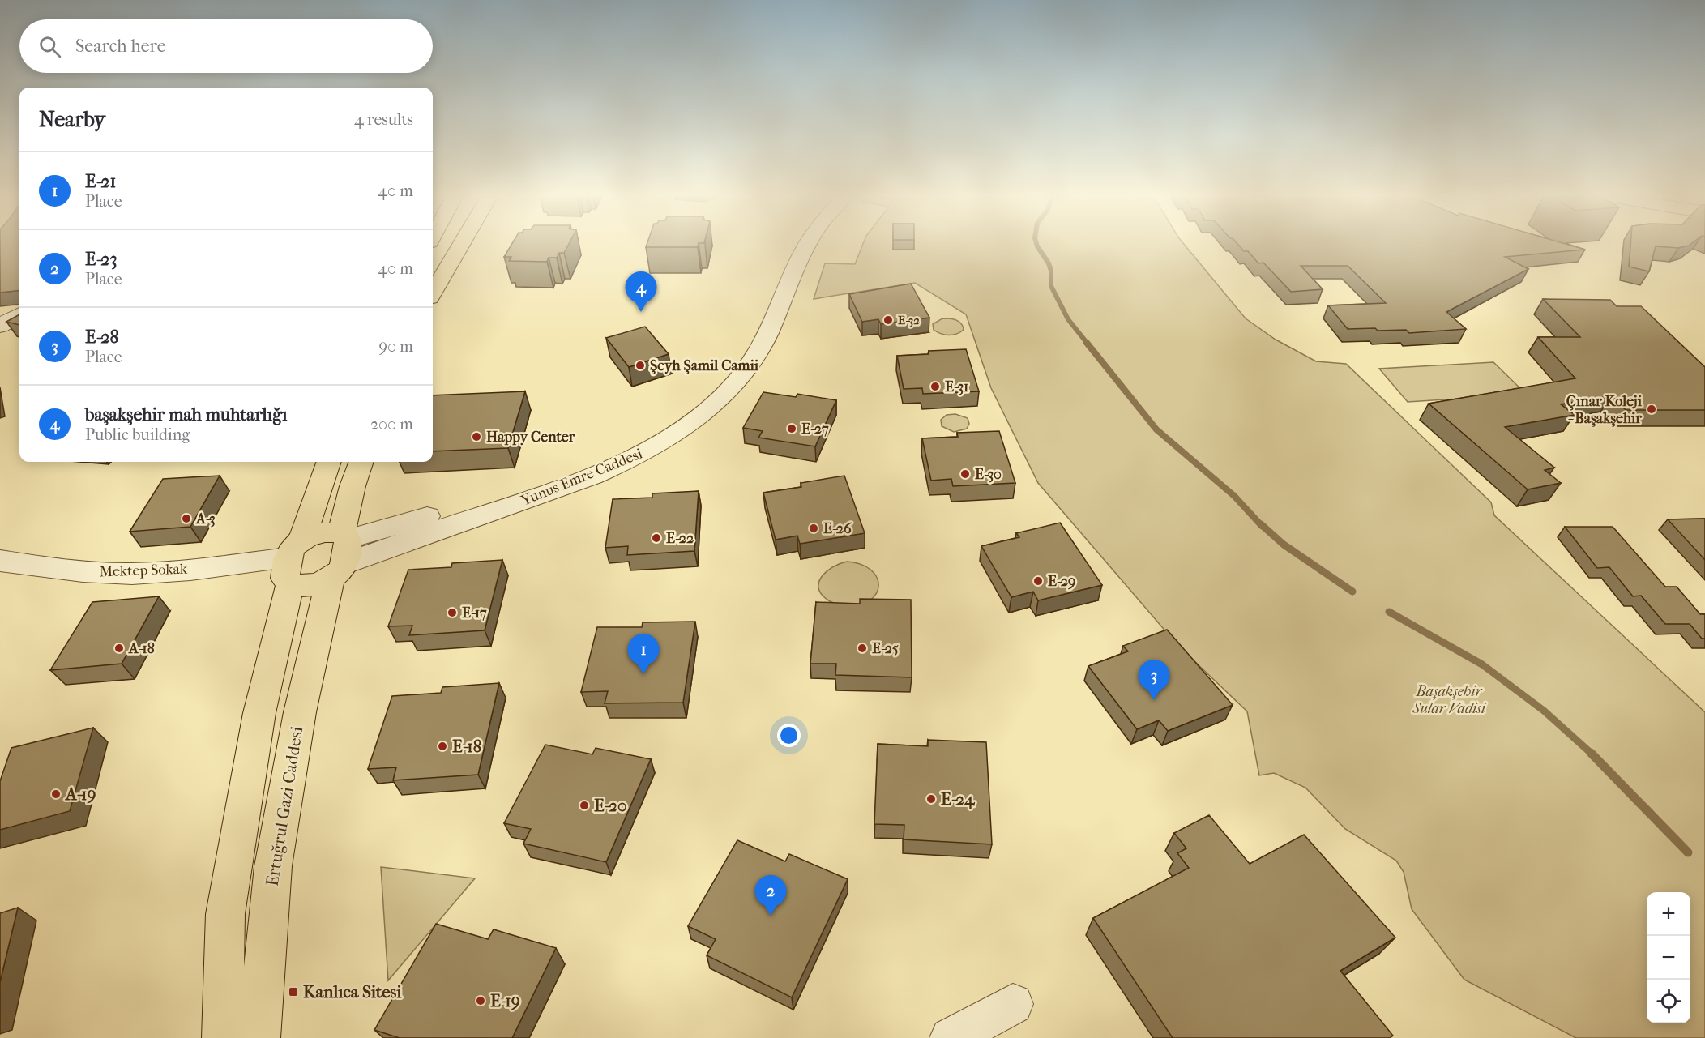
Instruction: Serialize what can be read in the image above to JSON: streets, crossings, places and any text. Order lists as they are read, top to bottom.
{
  "streets": {
    "main road": ["Ertuğrul Gazi Caddesi"],
    "street": ["Yunus Emre Caddesi", "Mektep Sokak"]
  },
  "crossings": [
    ["Yunus Emre Caddesi", "Ertuğrul Gazi Caddesi"]
  ],
  "parks": ["Başakşehir Sular Vadisi"],
  "places": {
    "other": [
      "E-32",
      "Şeyh Şamil Camii",
      "E-31",
      "Çınar Koleji - Başakşehir",
      "E-27",
      "Happy Center",
      "E-30",
      "A-3",
      "E-26",
      "E-22",
      "E-29",
      "E-17",
      "A-18",
      "E-25",
      "E-18",
      "A-19",
      "E-24",
      "E-20",
      "E-19"
    ],
    "transit": ["Kanlıca Sitesi"]
  },
  "page": {
    "search": "Search here",
    "heading": ["Nearby", "4 results"],
    "list": [
      {
        "mark": "1",
        "name": "E-21",
        "note": "Place",
        "value": "40 m"
      },
      {
        "mark": "2",
        "name": "E-23",
        "note": "Place",
        "value": "40 m"
      },
      {
        "mark": "3",
        "name": "E-28",
        "note": "Place",
        "value": "90 m"
      },
      {
        "mark": "4",
        "name": "başakşehir mah muhtarlığı",
        "note": "Public building",
        "value": "200 m"
      }
    ],
    "pins": [
      "4",
      "1",
      "3",
      "2"
    ],
    "map_buttons": ["+", "−"]
  }
}
